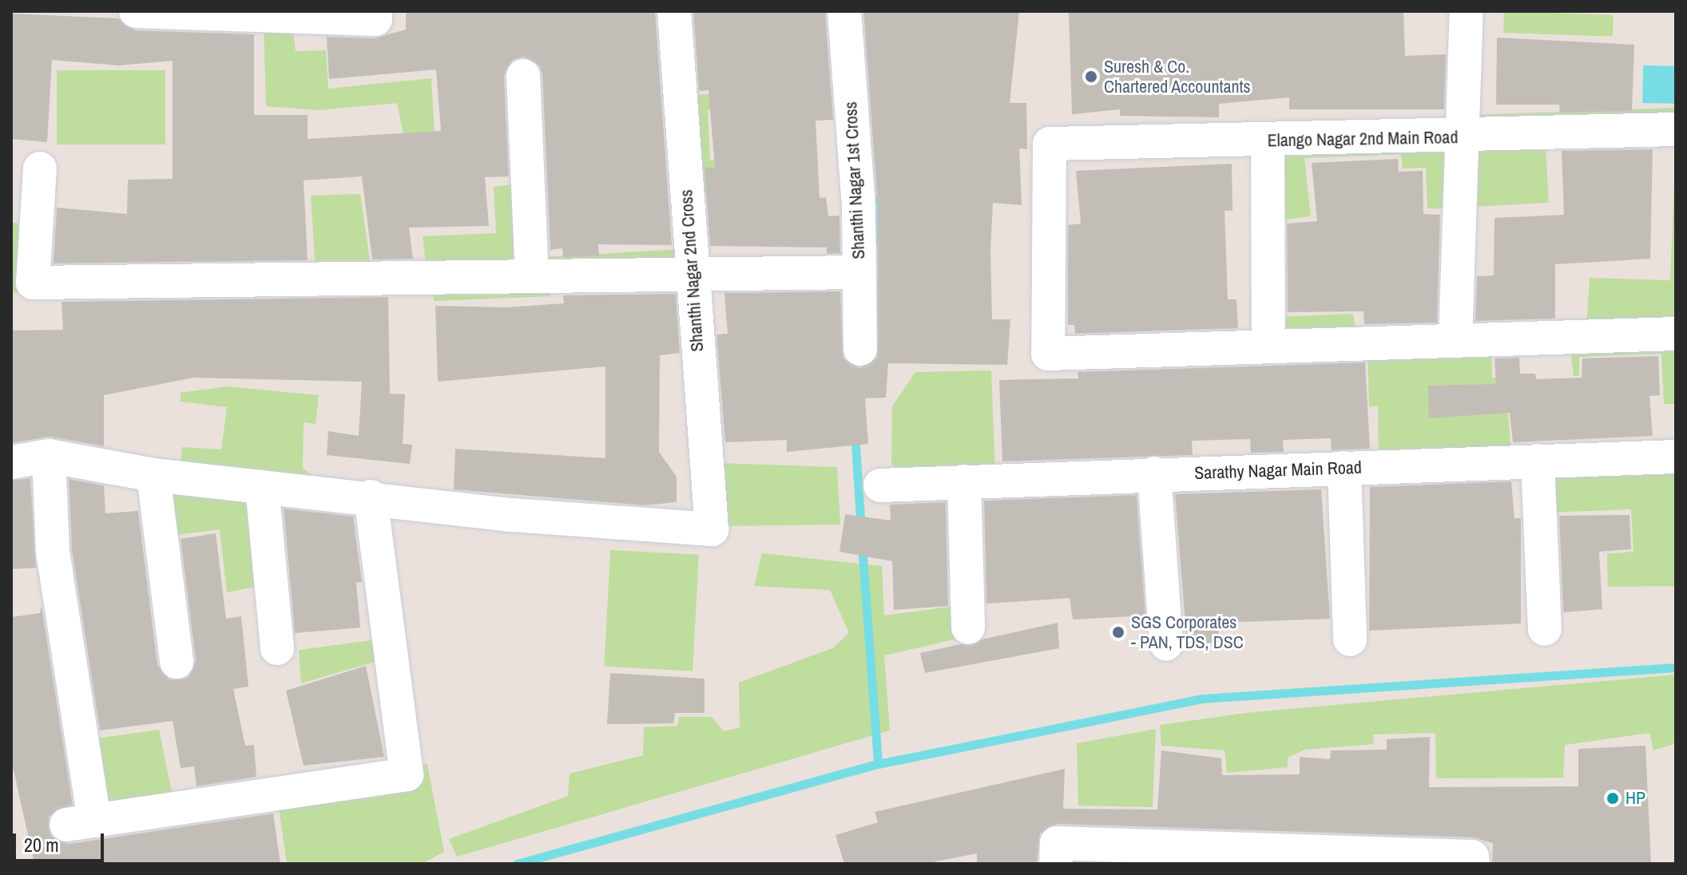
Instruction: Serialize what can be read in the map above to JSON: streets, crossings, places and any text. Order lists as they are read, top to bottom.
{
  "streets": {
    "street": [
      "Elango Nagar 2nd Main Road",
      "Shanthi Nagar 1st Cross",
      "Shanthi Nagar 2nd Cross",
      "Sarathy Nagar Main Road"
    ]
  },
  "places": ["Suresh & Co. Chartered Accountants", "SGS Corporates - PAN, TDS, DSC", "HP"],
  "scale_bar": "20 m"
}
